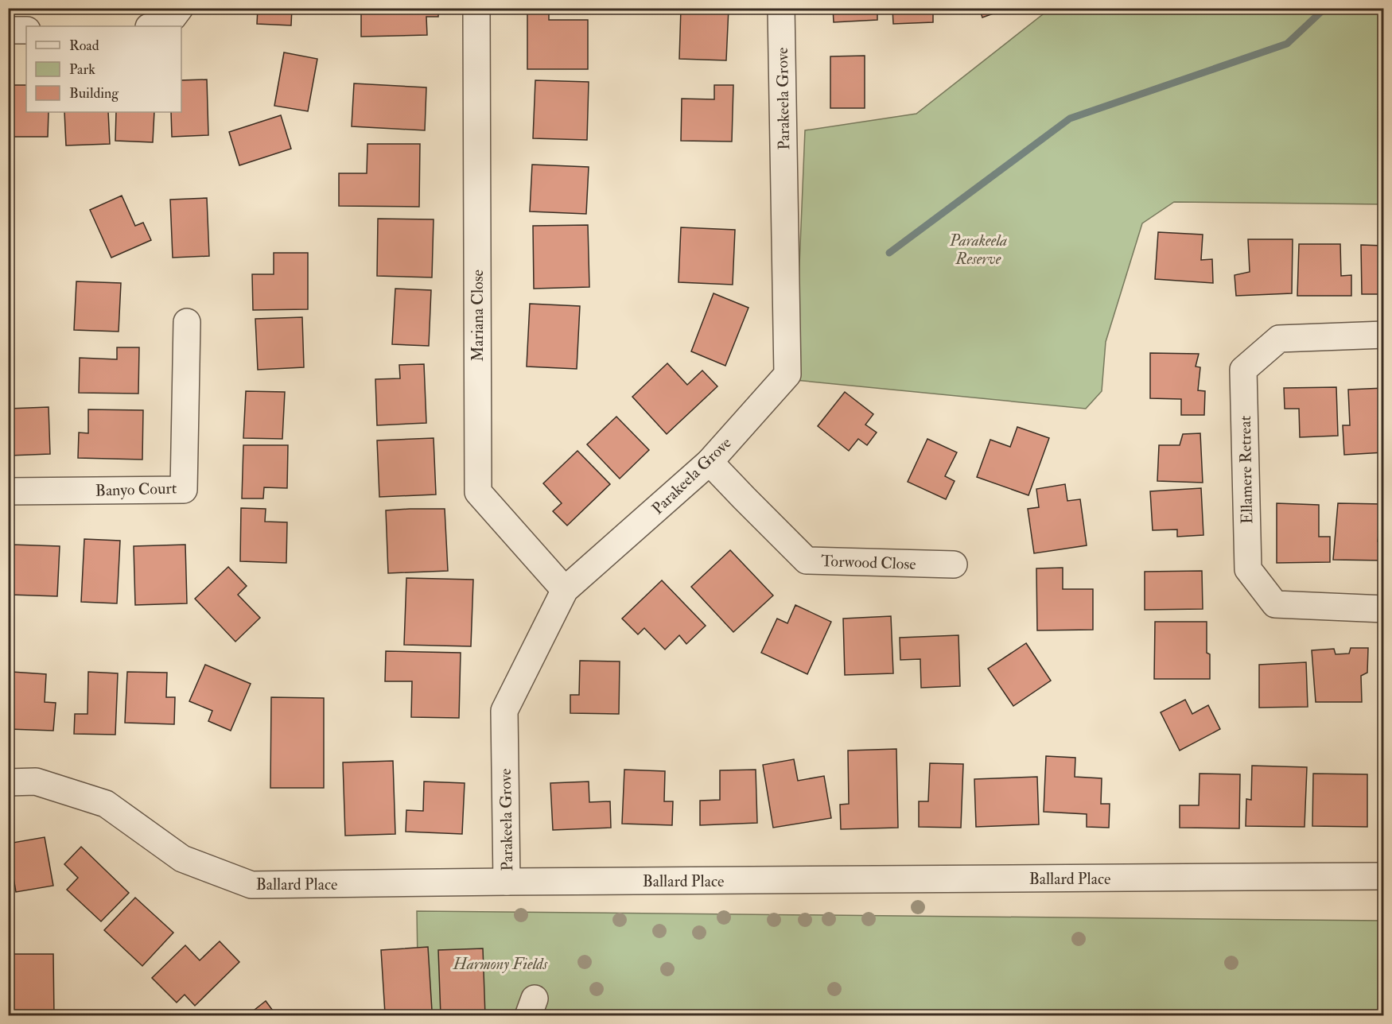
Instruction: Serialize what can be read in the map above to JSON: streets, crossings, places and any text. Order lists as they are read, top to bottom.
{
  "streets": {
    "street": [
      "Parakeela Grove",
      "Mariana Close",
      "Ellamere Retreat",
      "Banyo Court",
      "Torwood Close",
      "Ballard Place"
    ]
  },
  "crossings": [
    ["Parakeela Grove", "Mariana Close"],
    ["Parakeela Grove", "Torwood Close"],
    ["Parakeela Grove", "Ballard Place"]
  ],
  "parks": ["Parakeela Reserve", "Harmony Fields"],
  "legend": ["Road", "Park", "Building"]
}
